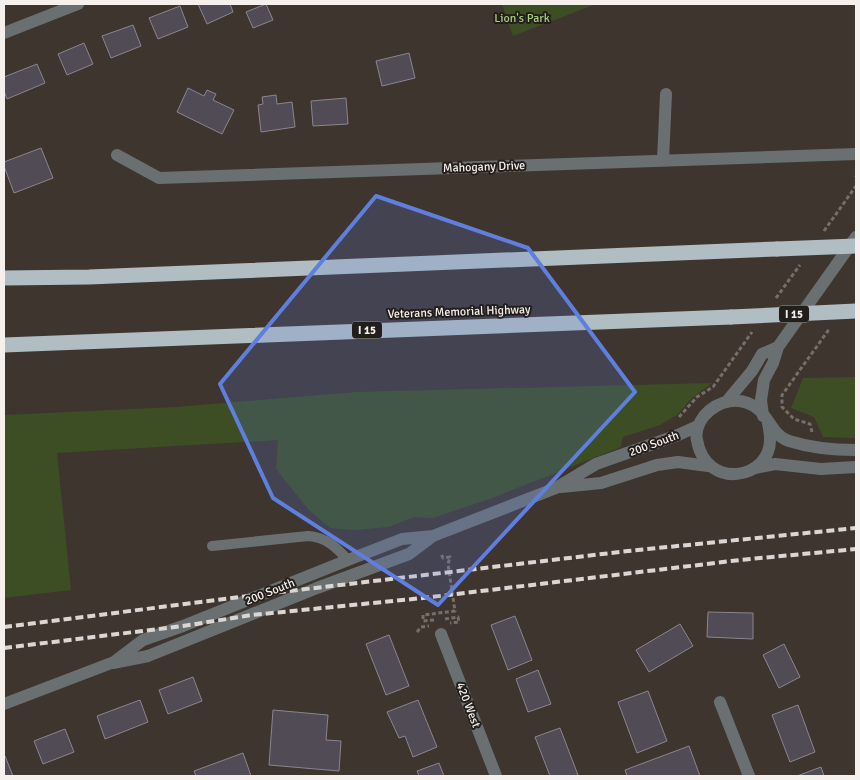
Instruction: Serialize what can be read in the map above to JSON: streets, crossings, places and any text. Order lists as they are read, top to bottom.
{
  "streets": {
    "highway": ["Veterans Memorial Highway", "I 15"],
    "street": ["Mahogany Drive", "200 South", "420 West"]
  },
  "parks": ["Lion's Park"]
}
